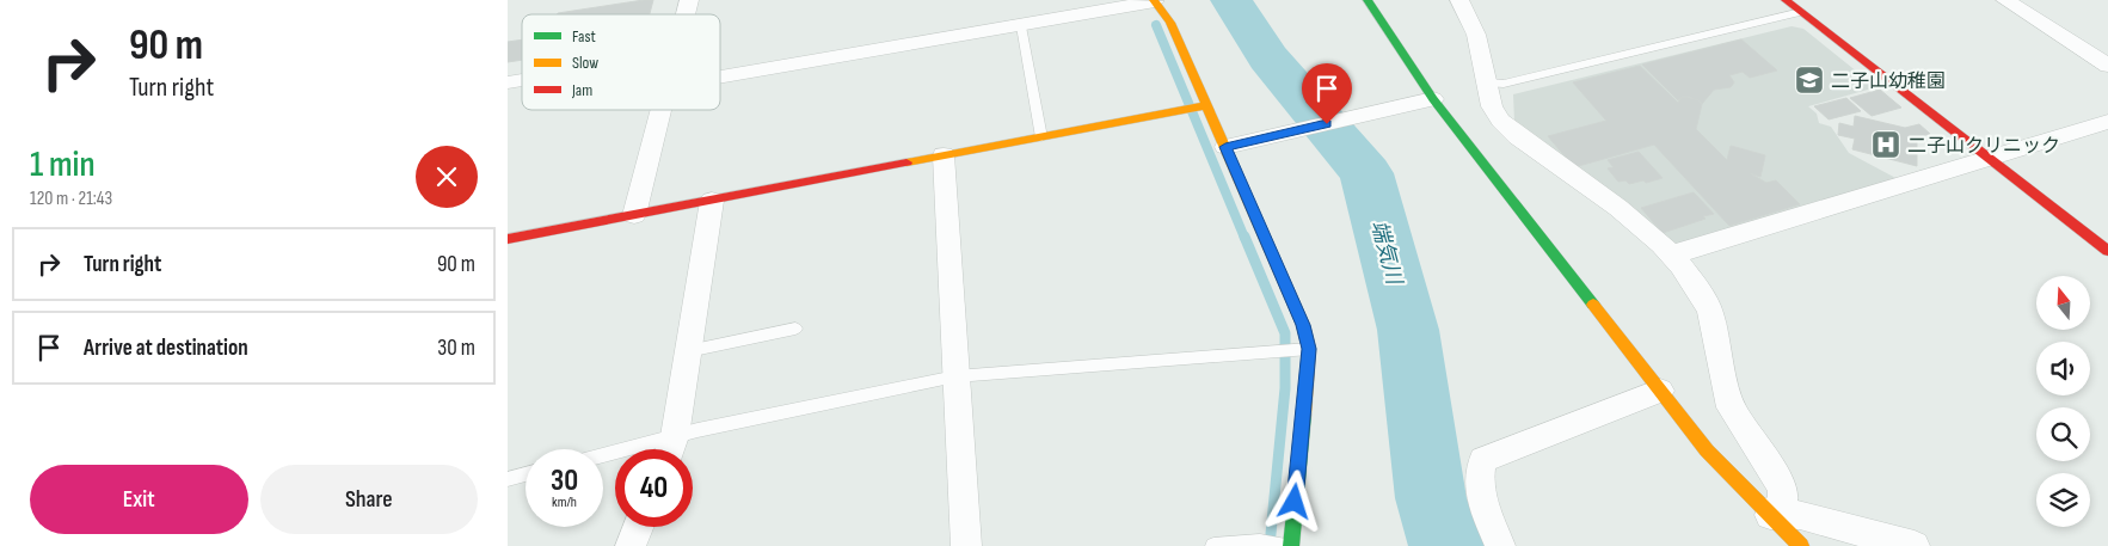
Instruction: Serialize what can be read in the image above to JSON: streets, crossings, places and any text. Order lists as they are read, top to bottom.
{
  "water": ["端気川"],
  "places": {
    "school or university": ["二子山幼稚園"],
    "hospital": ["二子山クリニック"]
  },
  "legend": ["Fast", "Slow", "Jam"],
  "north": "top",
  "page": {
    "turn": ["90 m", "Turn right"],
    "heading": ["1 min", "120 m · 21:43"],
    "list": [
      {
        "name": "Turn right",
        "value": "90 m"
      },
      {
        "name": "Arrive at destination",
        "value": "30 m"
      }
    ],
    "speed": "30 km/h",
    "limit": "40",
    "buttons": ["Exit", "Share"]
  }
}
